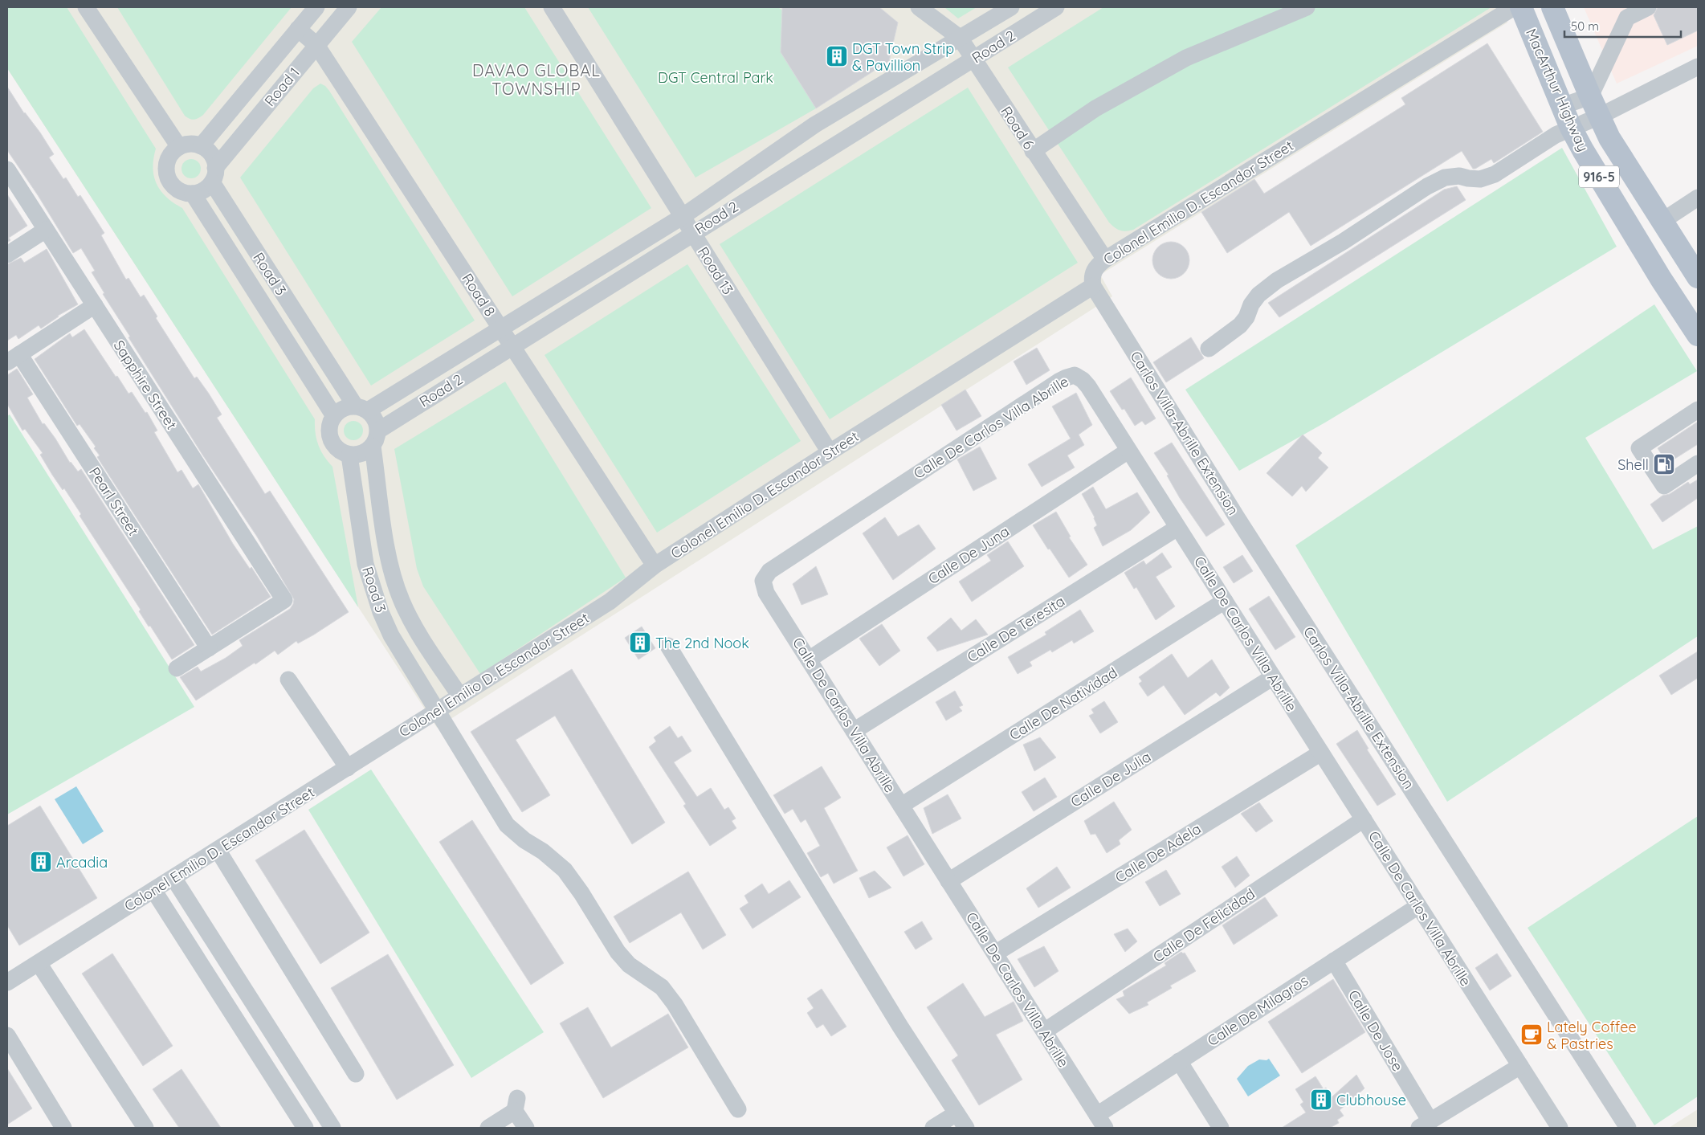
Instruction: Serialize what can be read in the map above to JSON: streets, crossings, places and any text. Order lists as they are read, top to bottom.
{
  "streets": {
    "main road": ["MacArthur Highway", "916-5"],
    "street": [
      "Road 2",
      "Road 1",
      "Road 6",
      "Colonel Emilio D. Escandor Street",
      "Road 13",
      "Road 3",
      "Road 8",
      "Sapphire Street",
      "Calle De Carlos Villa Abrille",
      "Carlos Villa-Abrille Extension",
      "Pearl Street",
      "Calle De Juna",
      "Calle De Teresita",
      "Calle De Natividad",
      "Calle De Julia",
      "Calle De Adela",
      "Calle De Felicidad",
      "Calle De Milagros",
      "Calle De Jose"
    ]
  },
  "crossings": [
    ["Road 2", "Road 6"],
    ["Road 2", "Road 13"],
    ["Road 2", "Road 3"],
    ["Road 2", "Road 8"],
    ["Road 1", "Road 3"],
    ["Road 1", "Road 8"],
    ["Road 6", "Colonel Emilio D. Escandor Street"],
    ["Colonel Emilio D. Escandor Street", "Road 13"],
    ["Colonel Emilio D. Escandor Street", "Road 3"],
    ["Colonel Emilio D. Escandor Street", "Road 8"],
    ["Colonel Emilio D. Escandor Street", "Carlos Villa-Abrille Extension"],
    ["Sapphire Street", "Pearl Street"],
    ["Calle De Carlos Villa Abrille", "Calle De Juna"],
    ["Calle De Carlos Villa Abrille", "Calle De Teresita"],
    ["Calle De Carlos Villa Abrille", "Calle De Natividad"],
    ["Calle De Carlos Villa Abrille", "Calle De Julia"],
    ["Calle De Carlos Villa Abrille", "Calle De Adela"],
    ["Calle De Carlos Villa Abrille", "Calle De Felicidad"],
    ["Calle De Carlos Villa Abrille", "Calle De Milagros"],
    ["Calle De Milagros", "Calle De Jose"]
  ],
  "districts": ["DAVAO GLOBAL TOWNSHIP"],
  "parks": ["DGT Central Park"],
  "places": {
    "building": [
      "DGT Town Strip & Pavillion",
      "The 2nd Nook",
      "Arcadia",
      "Clubhouse"
    ],
    "fuel station": ["Shell"],
    "cafe": ["Lately Coffee & Pastries"]
  },
  "scale_bar": "50 m"
}
